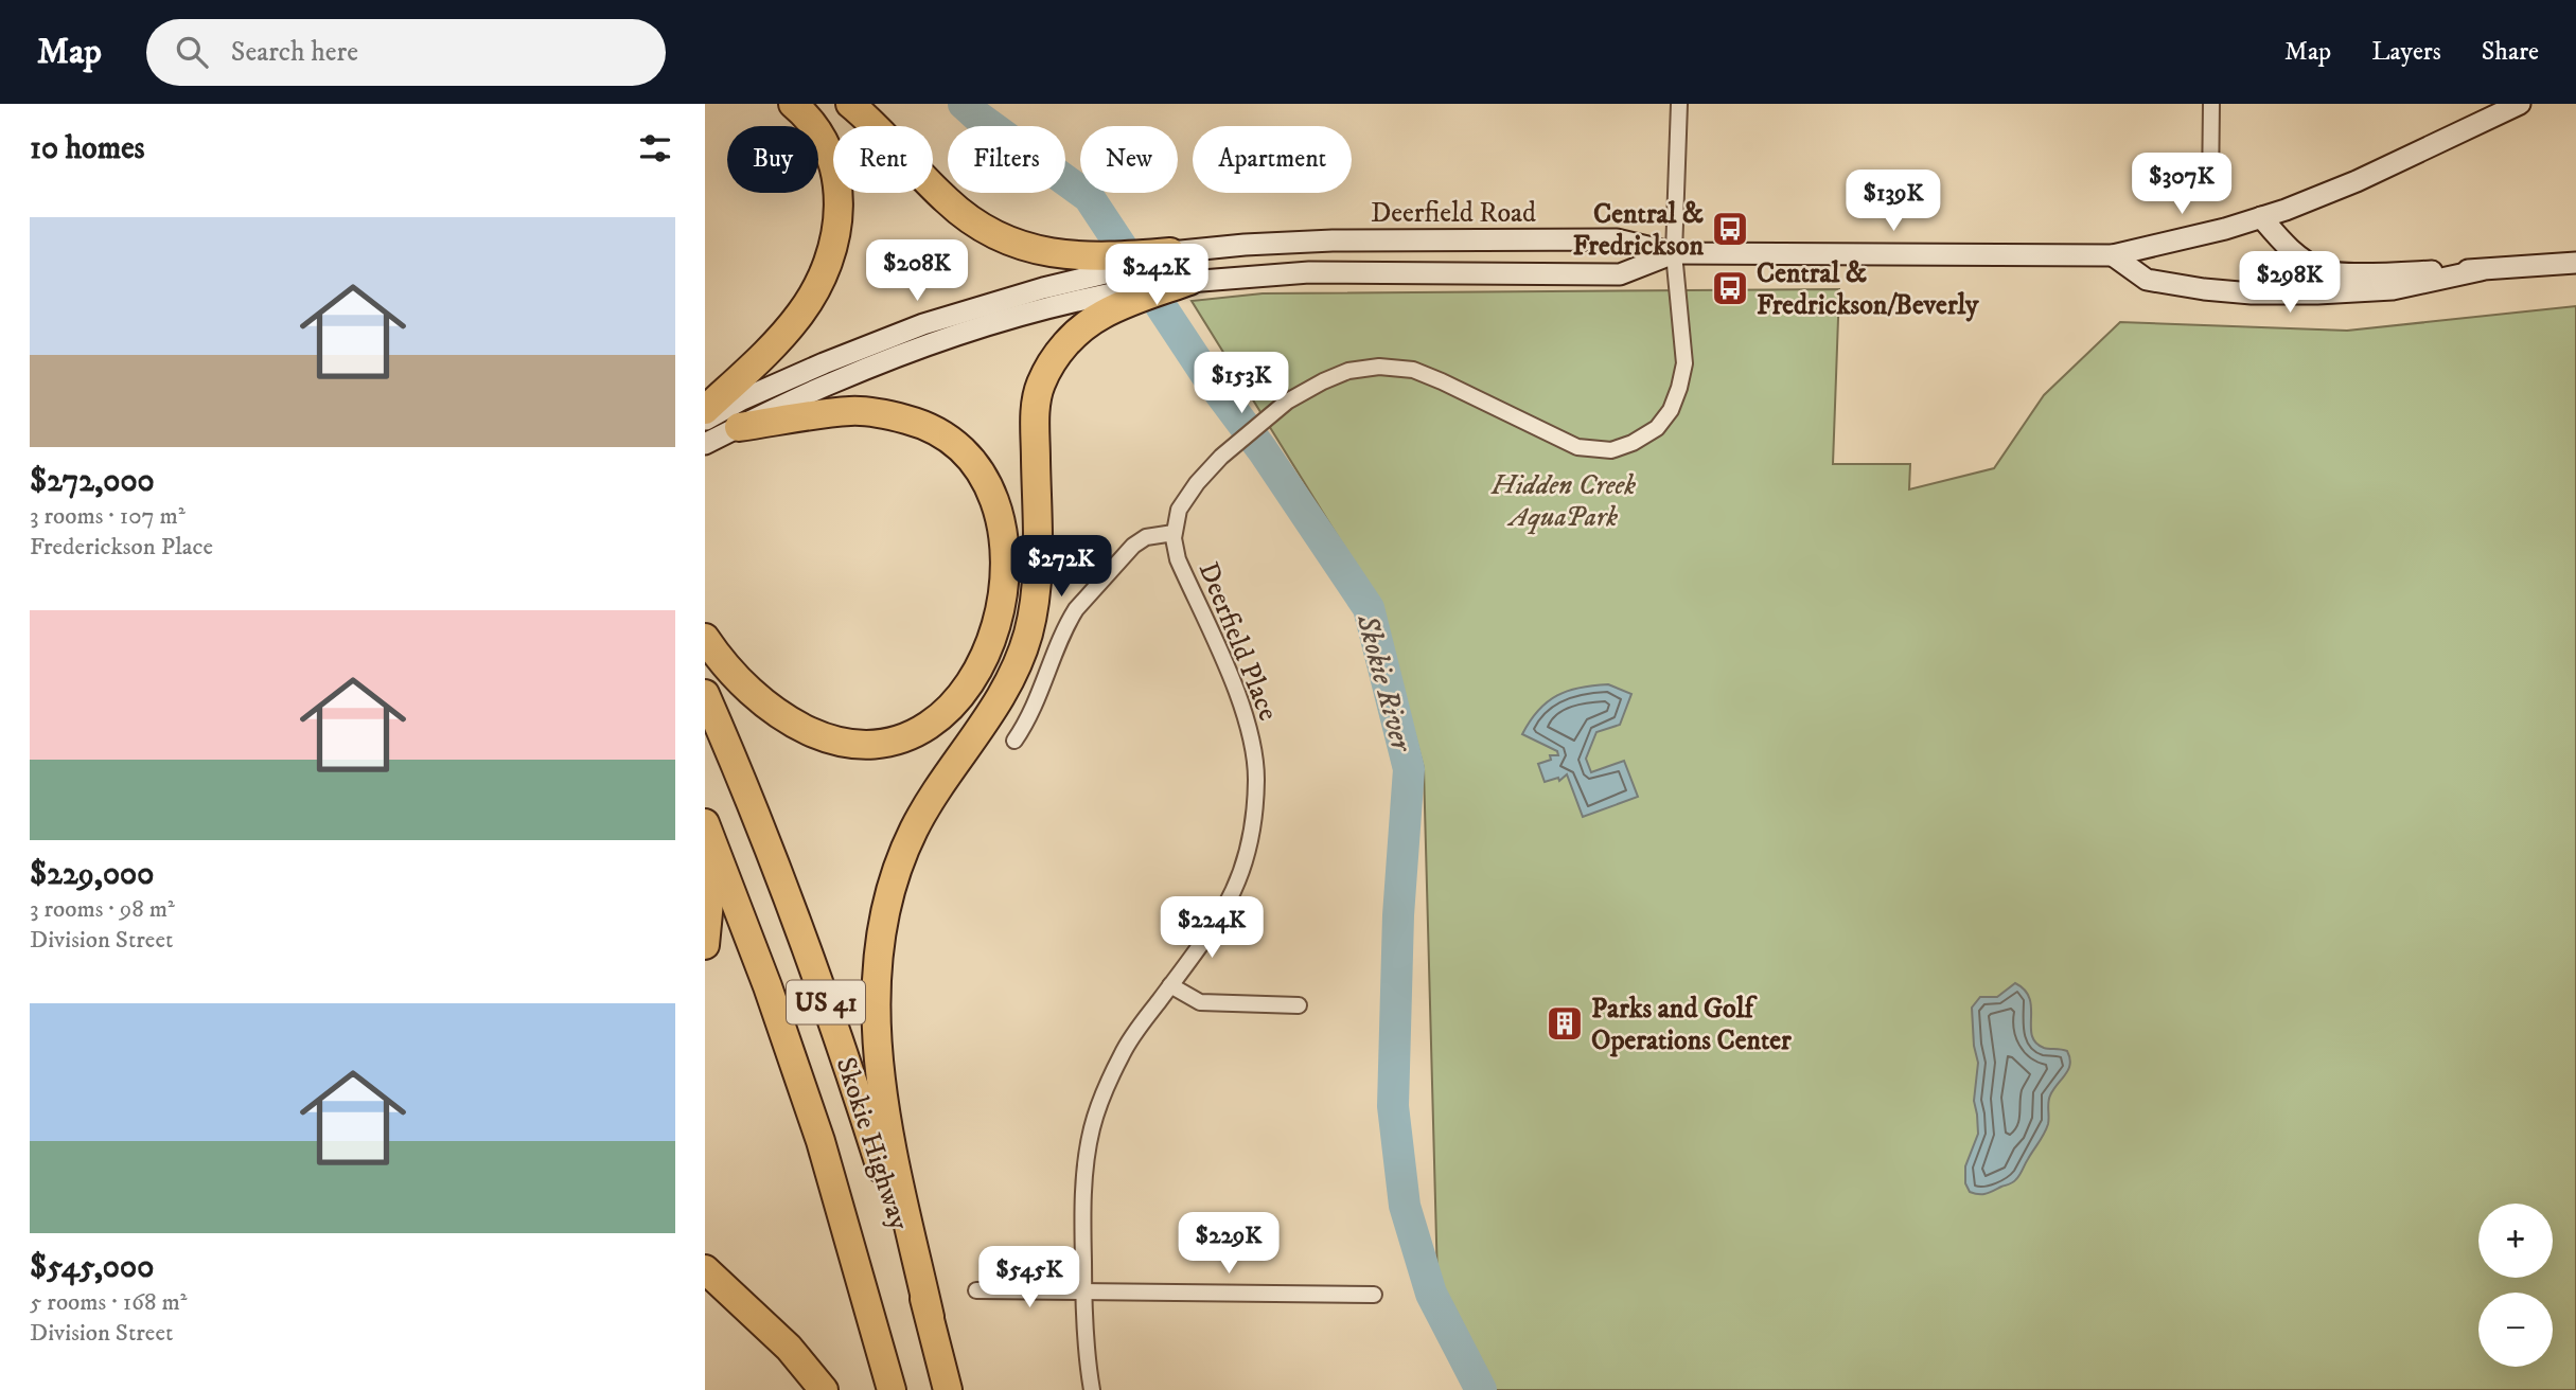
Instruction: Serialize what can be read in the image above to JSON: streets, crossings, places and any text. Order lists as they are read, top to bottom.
{
  "streets": {
    "highway": ["US 41", "Skokie Highway"],
    "main road": ["Deerfield Road"],
    "street": ["Deerfield Place"]
  },
  "water": ["Skokie River"],
  "parks": ["Hidden Creek AquaPark"],
  "places": {
    "bus stop": ["Central & Fredrickson", "Central & Fredrickson/Beverly"],
    "building": ["Parks and Golf Operations Center"]
  },
  "page": {
    "header": "Map",
    "search": "Search here",
    "nav": ["Map", "Layers", "Share"],
    "heading": "10 homes",
    "chip": [
      "Buy",
      "Rent",
      "Filters",
      "New",
      "Apartment"
    ],
    "price": [
      "$307K",
      "$139K",
      "$208K",
      "$242K",
      "$298K",
      "$153K",
      "$272K",
      "$224K",
      "$229K",
      "$545K"
    ],
    "list": [
      {
        "name": "$272,000",
        "note": "3 rooms · 107 m² · Frederickson Place"
      },
      {
        "name": "$229,000",
        "note": "3 rooms · 98 m² · Division Street"
      },
      {
        "name": "$545,000",
        "note": "5 rooms · 168 m² · Division Street"
      }
    ],
    "map_buttons": ["+", "−"]
  }
}
